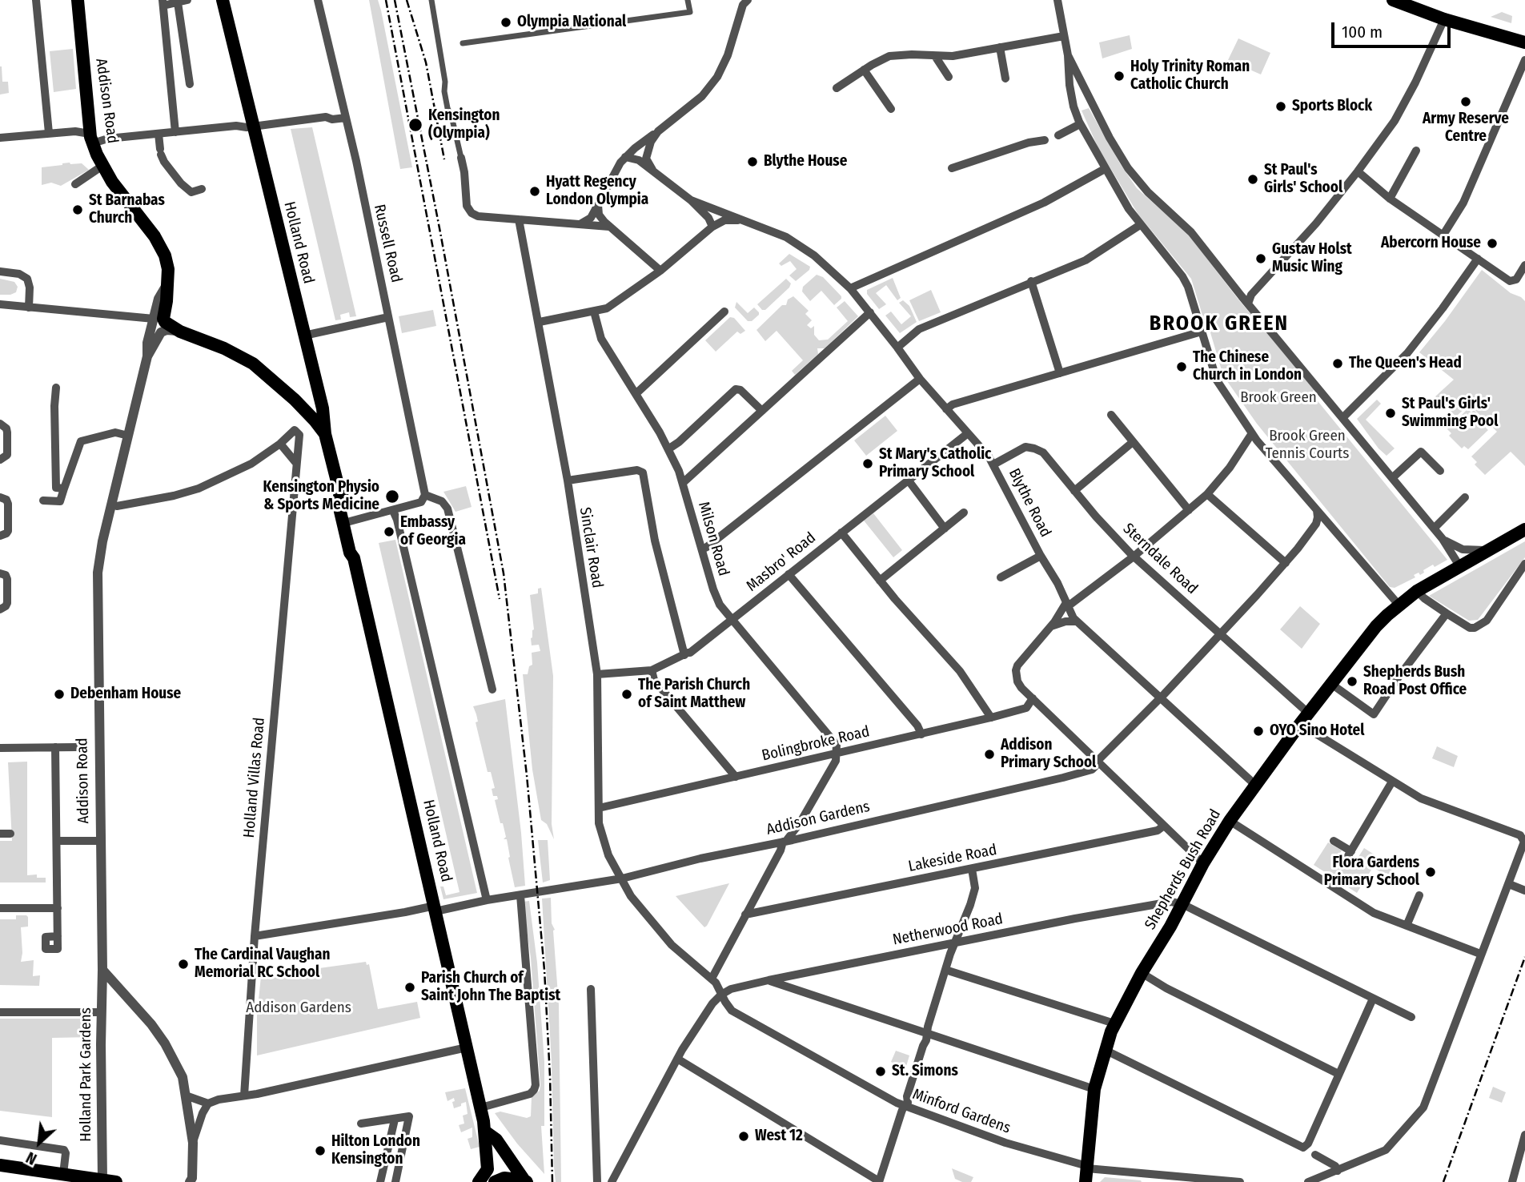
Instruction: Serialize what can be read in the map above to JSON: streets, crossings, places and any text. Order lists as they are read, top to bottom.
{
  "streets": {
    "main road": ["Addison Road", "Holland Road", "Shepherds Bush Road"],
    "street": [
      "Russell Road",
      "Blythe Road",
      "Milson Road",
      "Sinclair Road",
      "Sterndale Road",
      "Masbro' Road",
      "Bolingbroke Road",
      "Holland Villas Road",
      "Addison Gardens",
      "Lakeside Road",
      "Netherwood Road",
      "Holland Park Gardens",
      "Minford Gardens"
    ]
  },
  "crossings": [
    ["Addison Road", "Holland Park Gardens"],
    ["Holland Road", "Addison Gardens"],
    ["Blythe Road", "Sterndale Road"],
    ["Blythe Road", "Masbro' Road"],
    ["Blythe Road", "Addison Gardens"],
    ["Blythe Road", "Shepherds Bush Road"],
    ["Milson Road", "Masbro' Road"],
    ["Milson Road", "Bolingbroke Road"],
    ["Sinclair Road", "Masbro' Road"],
    ["Sinclair Road", "Bolingbroke Road"],
    ["Sinclair Road", "Addison Gardens"],
    ["Sinclair Road", "Minford Gardens"],
    ["Sterndale Road", "Addison Gardens"],
    ["Sterndale Road", "Shepherds Bush Road"],
    ["Holland Villas Road", "Addison Gardens"],
    ["Shepherds Bush Road", "Netherwood Road"],
    ["Shepherds Bush Road", "Minford Gardens"],
    ["Netherwood Road", "Minford Gardens"]
  ],
  "districts": ["BROOK GREEN"],
  "parks": ["Brook Green", "Brook Green Tennis Courts", "Addison Gardens"],
  "places": [
    "Olympia National",
    "Holy Trinity Roman Catholic Church",
    "Army Reserve Centre",
    "Sports Block",
    "Kensington (Olympia)",
    "Blythe House",
    "St Paul's Girls' School",
    "Hyatt Regency London Olympia",
    "St Barnabas Church",
    "Abercorn House",
    "Gustav Holst Music Wing",
    "The Queen's Head",
    "The Chinese Church in London",
    "St Paul's Girls' Swimming Pool",
    "St Mary's Catholic Primary School",
    "Kensington Physio & Sports Medicine",
    "Embassy of Georgia",
    "Shepherds Bush Road Post Office",
    "Debenham House",
    "The Parish Church of Saint Matthew",
    "OYO Sino Hotel",
    "Addison Primary School",
    "Flora Gardens Primary School",
    "The Cardinal Vaughan Memorial RC School",
    "Parish Church of Saint John The Baptist",
    "St. Simons",
    "West 12",
    "Hilton London Kensington"
  ],
  "scale_bar": "100 m",
  "north": "bottom left"
}
